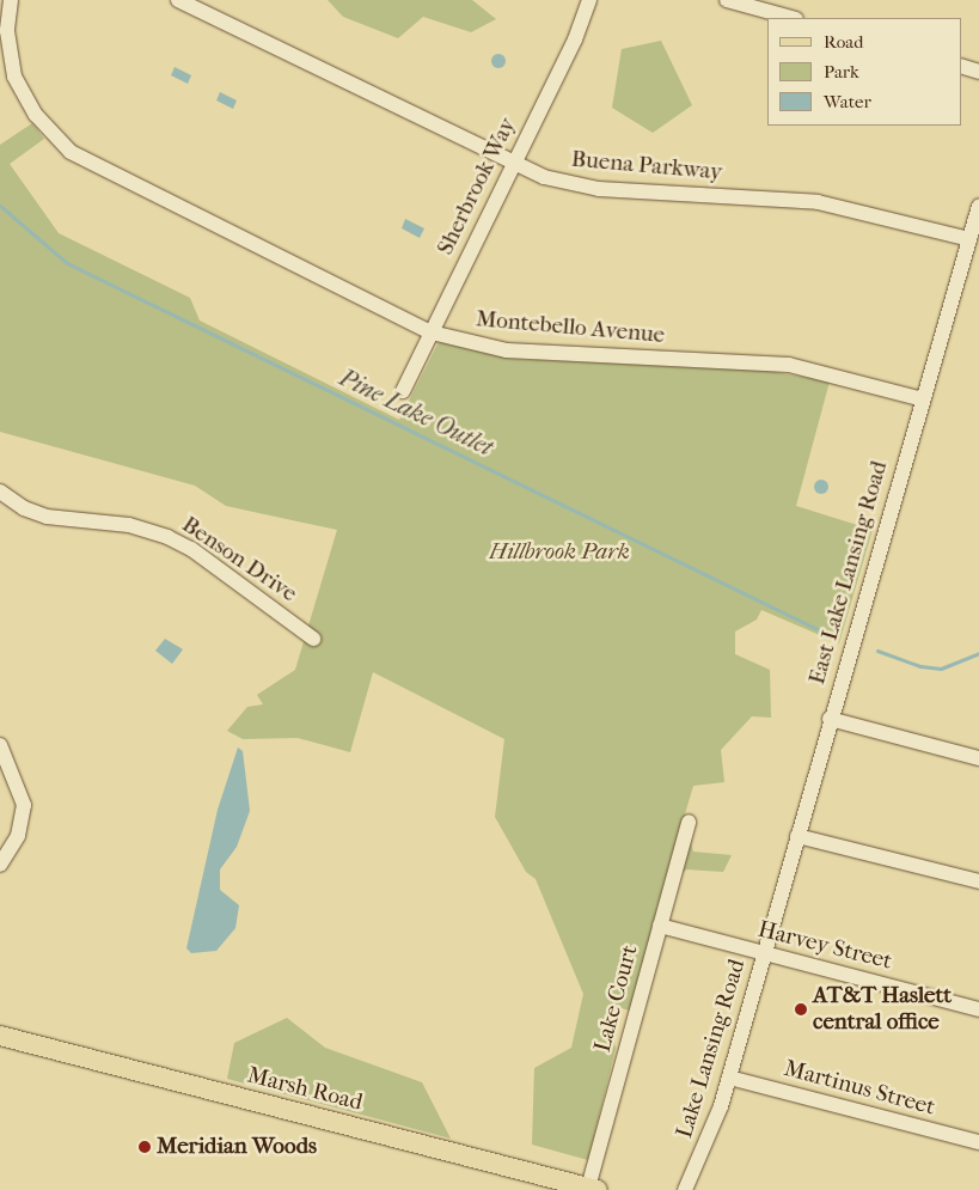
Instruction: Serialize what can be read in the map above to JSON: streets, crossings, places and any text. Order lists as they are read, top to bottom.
{
  "streets": {
    "main road": ["Marsh Road"],
    "street": [
      "Buena Parkway",
      "Sherbrook Way",
      "Montebello Avenue",
      "Benson Drive",
      "East Lake Lansing Road",
      "Harvey Street",
      "Lake Court",
      "Lake Lansing Road",
      "Martinus Street"
    ]
  },
  "crossings": [
    ["Buena Parkway", "Sherbrook Way"],
    ["Buena Parkway", "East Lake Lansing Road"],
    ["Sherbrook Way", "Montebello Avenue"],
    ["Montebello Avenue", "East Lake Lansing Road"],
    ["East Lake Lansing Road", "Harvey Street"],
    ["East Lake Lansing Road", "Lake Lansing Road"],
    ["Harvey Street", "Lake Court"],
    ["Harvey Street", "Lake Lansing Road"],
    ["Lake Court", "Marsh Road"],
    ["Lake Lansing Road", "Martinus Street"]
  ],
  "water": ["Pine Lake Outlet"],
  "parks": ["Hillbrook Park"],
  "places": ["AT&T Haslett central office", "Meridian Woods"],
  "legend": ["Road", "Park", "Water"]
}
